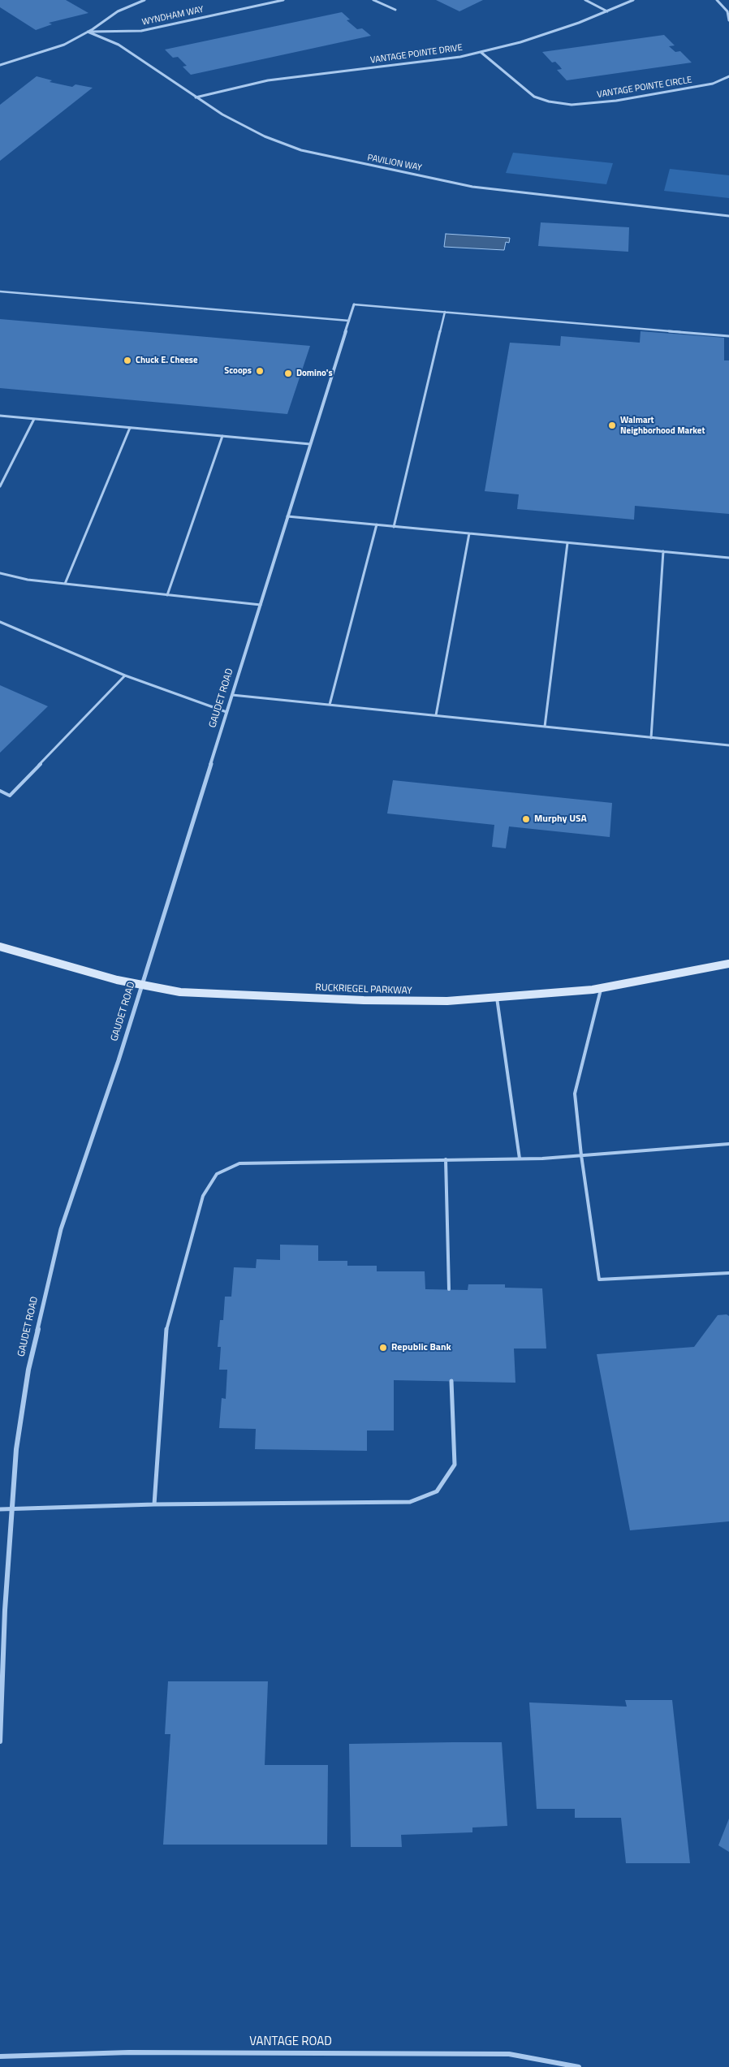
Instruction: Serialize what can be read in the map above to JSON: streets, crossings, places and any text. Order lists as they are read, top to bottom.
{
  "streets": {
    "main road": ["RUCKRIEGEL PARKWAY"],
    "street": [
      "WYNDHAM WAY",
      "VANTAGE POINTE DRIVE",
      "VANTAGE POINTE CIRCLE",
      "PAVILION WAY",
      "GAUDET ROAD",
      "VANTAGE ROAD"
    ]
  },
  "crossings": [
    ["WYNDHAM WAY", "PAVILION WAY"],
    ["VANTAGE POINTE DRIVE", "VANTAGE POINTE CIRCLE"],
    ["VANTAGE POINTE DRIVE", "PAVILION WAY"],
    ["GAUDET ROAD", "RUCKRIEGEL PARKWAY"]
  ],
  "places": [
    "Chuck E. Cheese",
    "Scoops",
    "Domino's",
    "Walmart Neighborhood Market",
    "Murphy USA",
    "Republic Bank"
  ]
}
